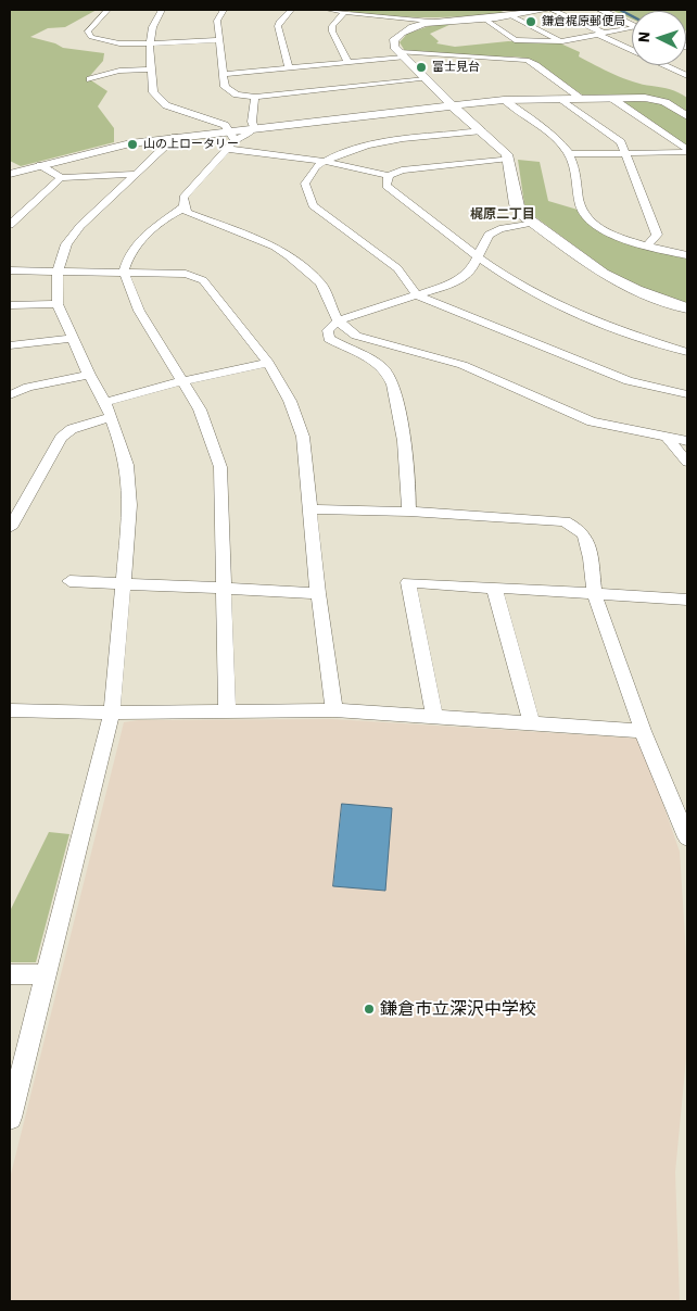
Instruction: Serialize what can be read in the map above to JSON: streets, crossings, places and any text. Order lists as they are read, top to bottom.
{
  "districts": ["梶原二丁目"],
  "places": [
    "鎌倉梶原郵便局",
    "富士見台",
    "山の上ロータリー",
    "鎌倉市立深沢中学校"
  ],
  "north": "left"
}
